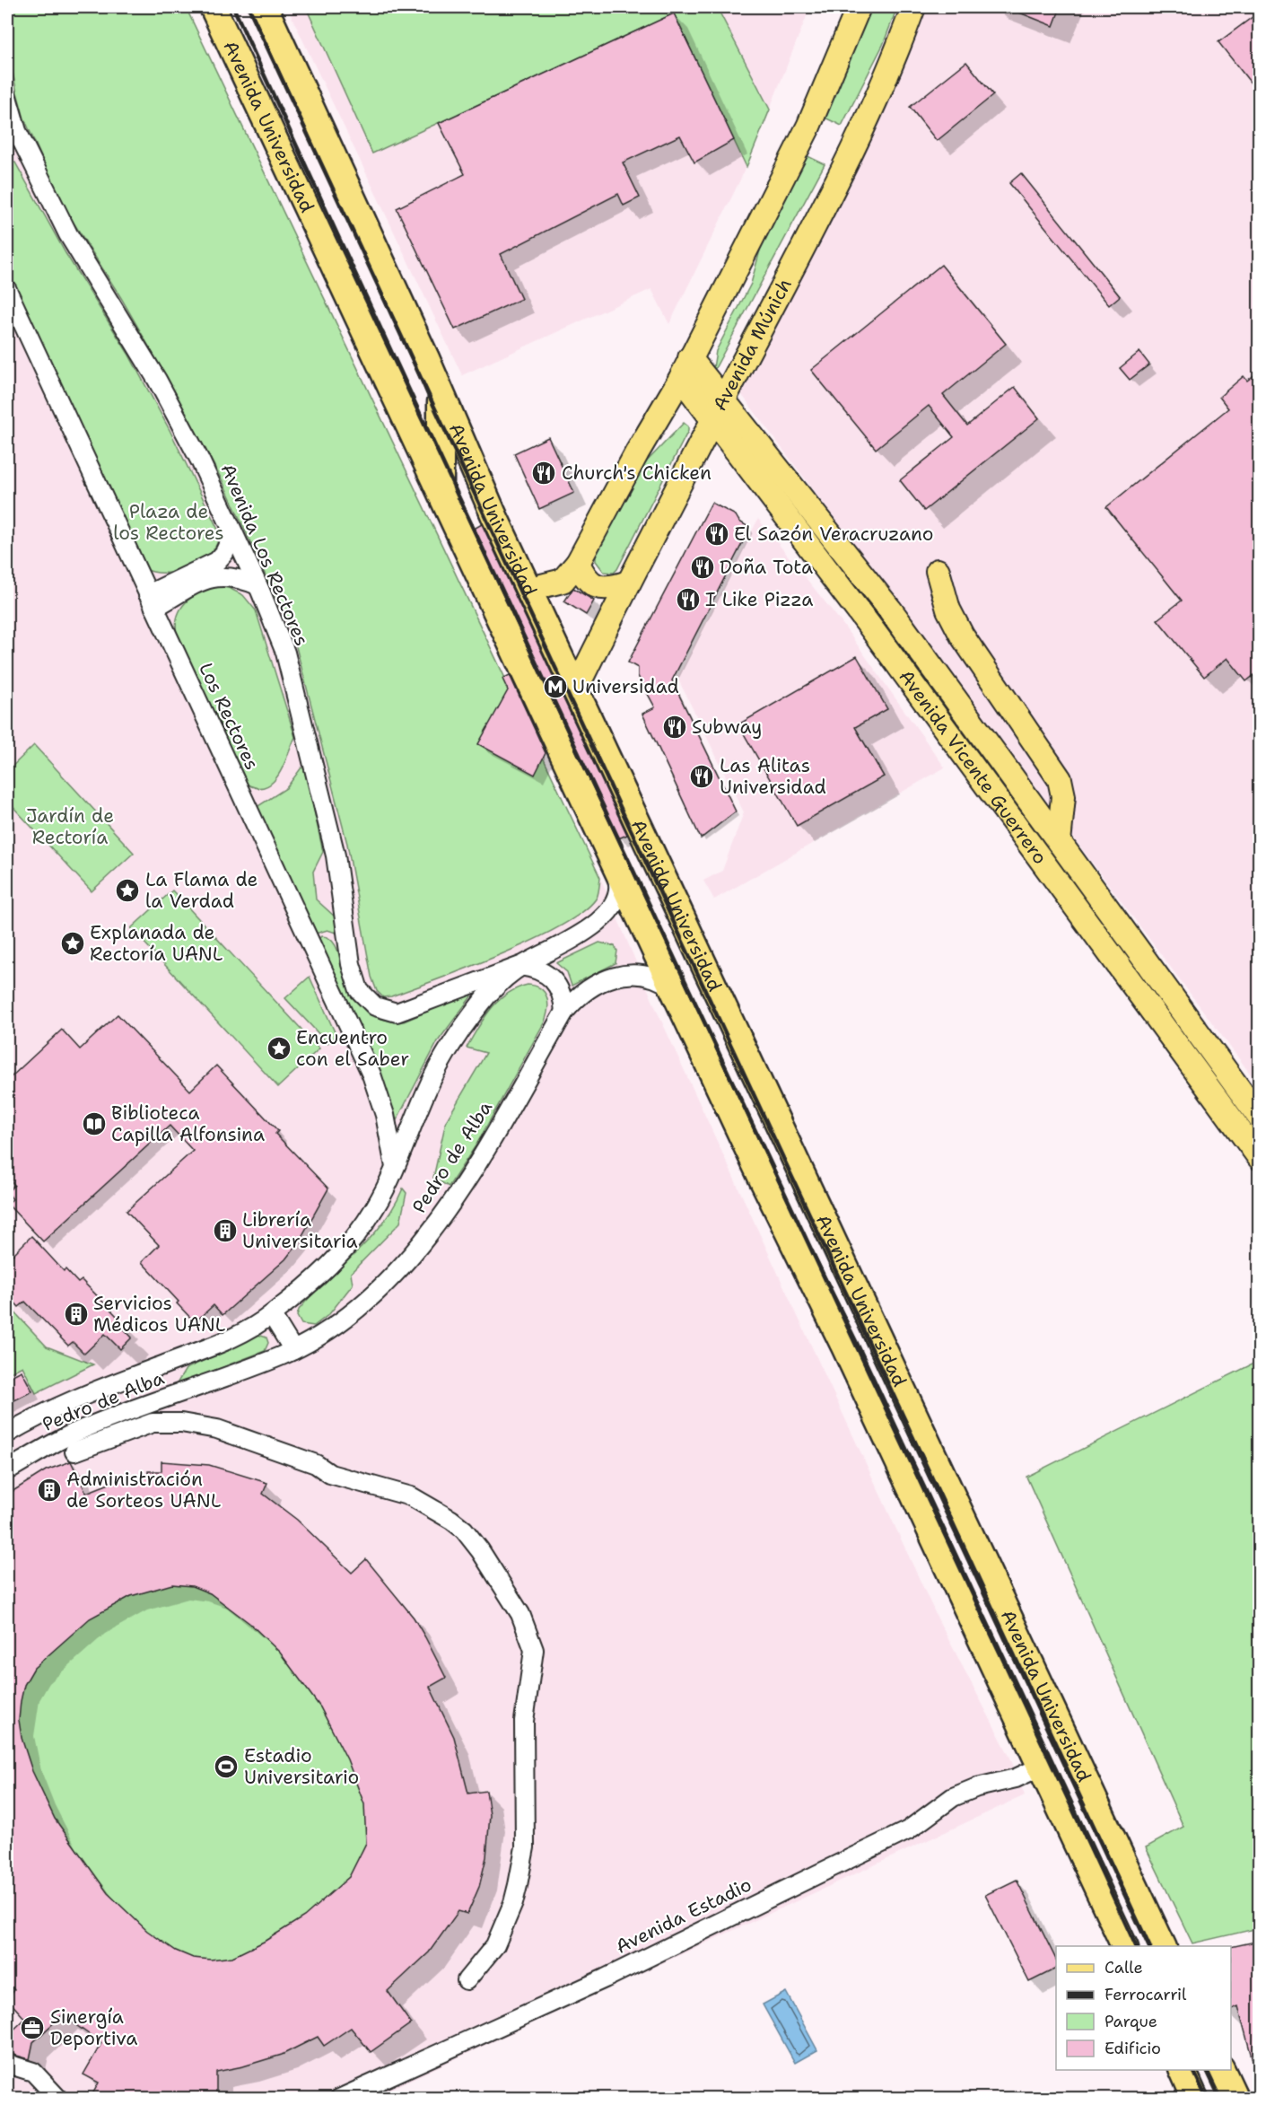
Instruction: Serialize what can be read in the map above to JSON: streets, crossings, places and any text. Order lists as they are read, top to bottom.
{
  "streets": {
    "highway": ["Avenida Universidad"],
    "main road": ["Avenida Múnich", "Avenida Vicente Guerrero"],
    "street": [
      "Avenida Los Rectores",
      "Los Rectores",
      "Pedro de Alba",
      "Avenida Estadio"
    ]
  },
  "crossings": [
    ["Avenida Universidad", "Pedro de Alba"],
    ["Avenida Universidad", "Avenida Estadio"],
    ["Avenida Múnich", "Avenida Vicente Guerrero"],
    ["Avenida Los Rectores", "Pedro de Alba"],
    ["Los Rectores", "Pedro de Alba"]
  ],
  "parks": ["Plaza de los Rectores", "Jardín de Rectoría"],
  "places": {
    "restaurant": [
      "Church's Chicken",
      "El Sazón Veracruzano",
      "Doña Tota",
      "I Like Pizza",
      "Subway",
      "Las Alitas Universidad"
    ],
    "metro station": ["Universidad"],
    "place": ["La Flama de la Verdad", "Explanada de Rectoría UANL", "Encuentro con el Saber"],
    "library": ["Biblioteca Capilla Alfonsina"],
    "building": ["Librería Universitaria", "Servicios Médicos UANL", "Administración de Sorteos UANL"],
    "sports": ["Estadio Universitario"],
    "office": ["Sinergía Deportiva"]
  },
  "legend": [
    "Calle",
    "Ferrocarril",
    "Parque",
    "Edificio"
  ]
}
